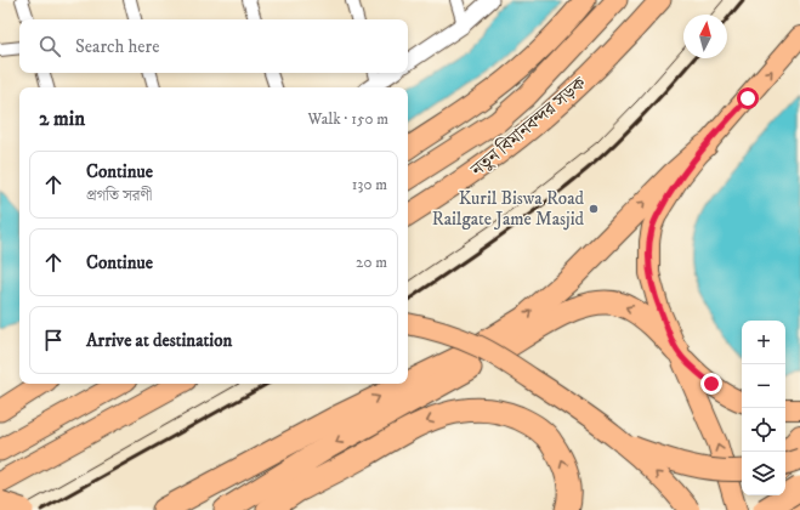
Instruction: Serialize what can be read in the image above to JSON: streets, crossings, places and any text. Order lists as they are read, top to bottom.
{
  "streets": {
    "highway": ["নতুন বিমানবন্দর সড়ক"]
  },
  "places": ["Kuril Biswa Road Railgate Jame Masjid"],
  "north": "top",
  "page": {
    "search": "Search here",
    "heading": ["2 min", "Walk · 150 m"],
    "list": [
      ["Continue", "প্রগতি সরণী", "130 m"],
      ["Continue", "20 m"],
      "Arrive at destination"
    ],
    "map_buttons": ["+", "−"]
  }
}
